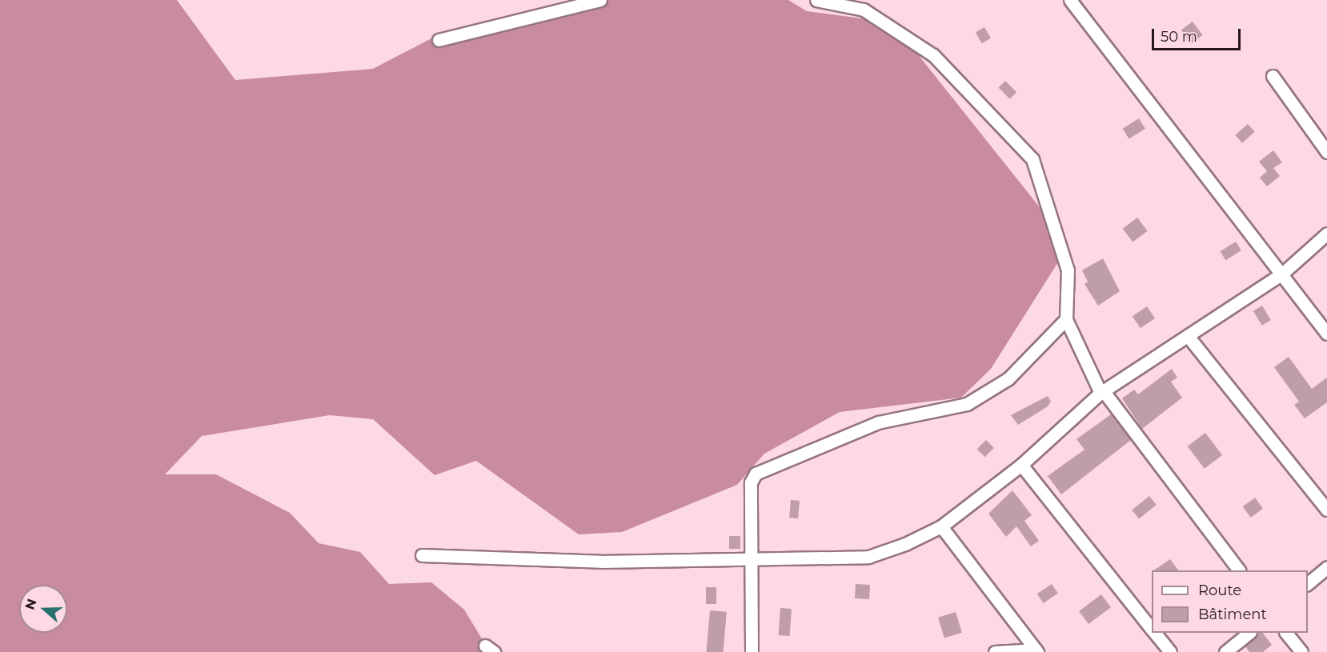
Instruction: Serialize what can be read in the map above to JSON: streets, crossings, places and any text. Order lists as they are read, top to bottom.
{
  "legend": ["Route", "Bâtiment"],
  "scale_bar": "50 m",
  "north": "left"
}
